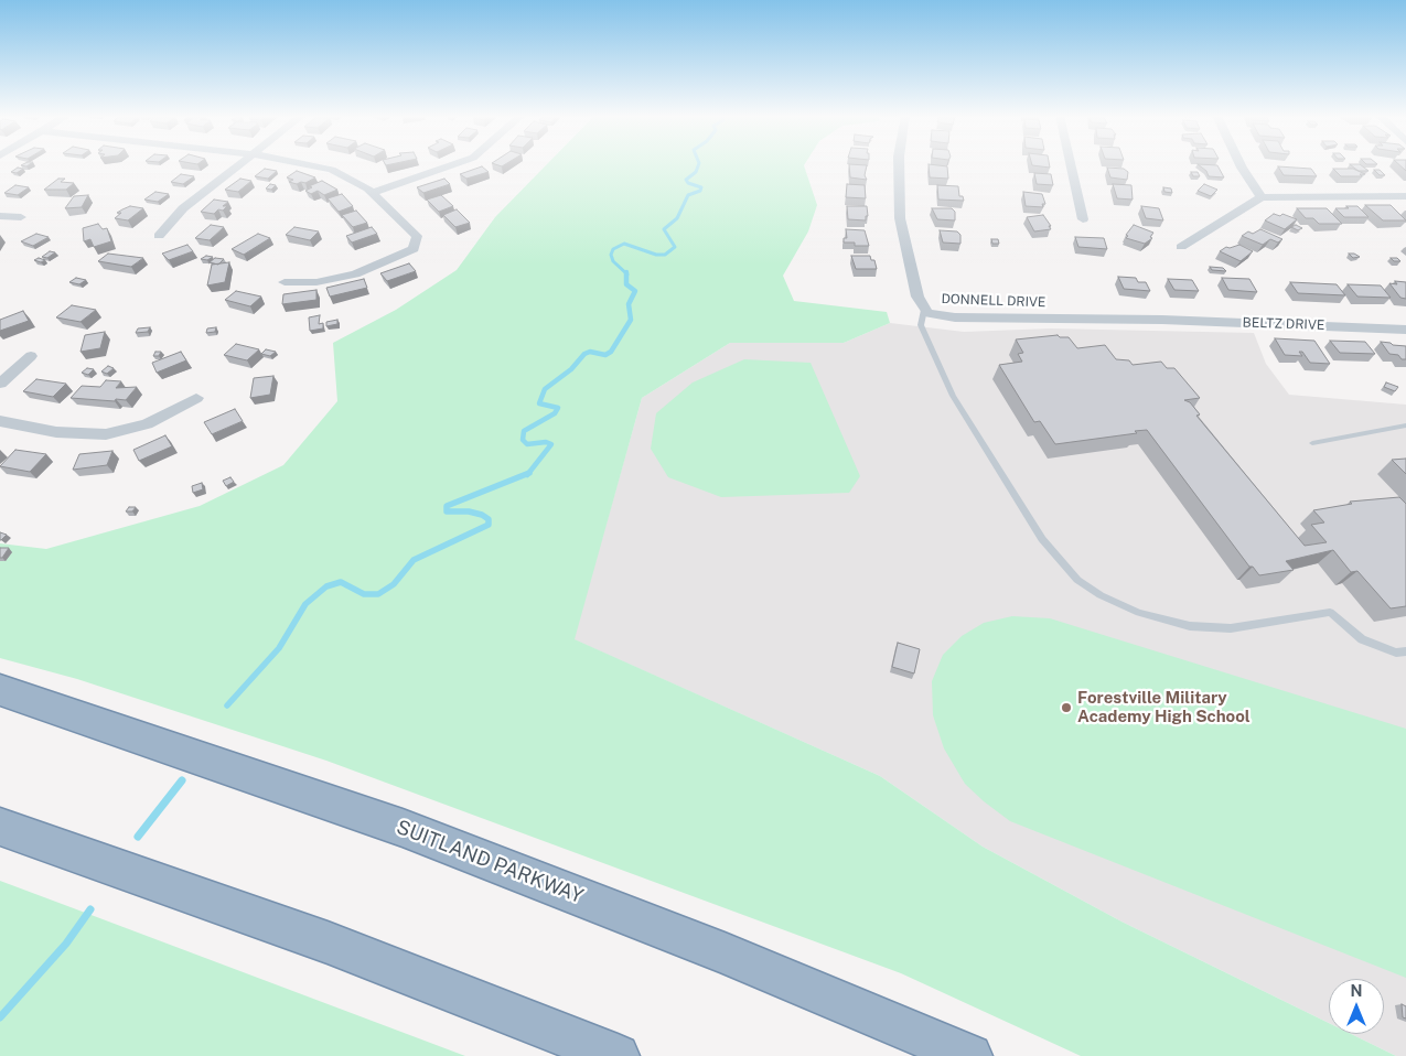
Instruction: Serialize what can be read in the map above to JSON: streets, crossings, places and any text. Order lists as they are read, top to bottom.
{
  "streets": {
    "highway": ["SUITLAND PARKWAY"],
    "street": ["DONNELL DRIVE", "BELTZ DRIVE"]
  },
  "crossings": [
    ["DONNELL DRIVE", "BELTZ DRIVE"]
  ],
  "places": ["Forestville Military Academy High School"],
  "north": "top"
}
